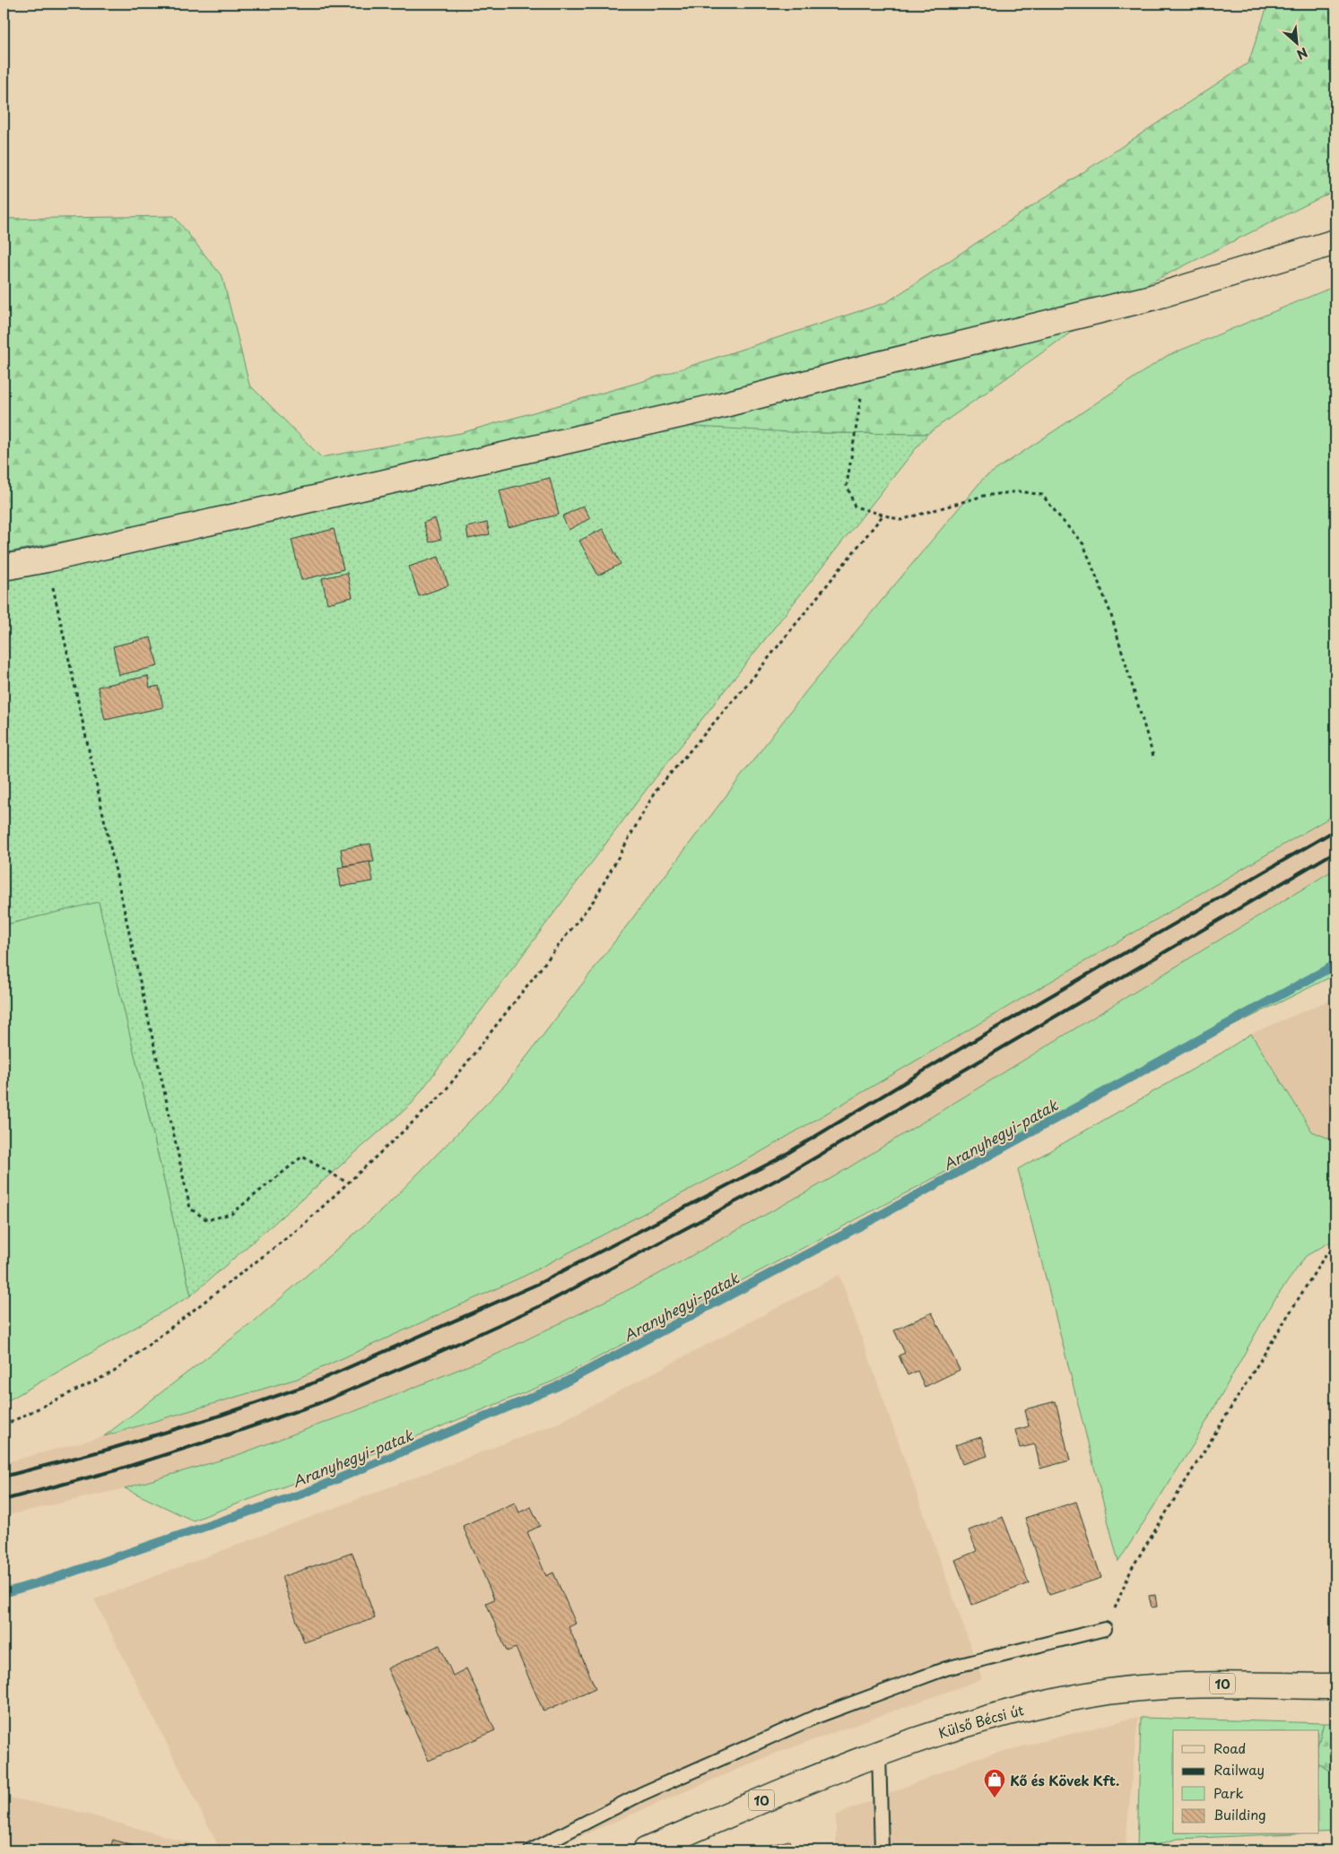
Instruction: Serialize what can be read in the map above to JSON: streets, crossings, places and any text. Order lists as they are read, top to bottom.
{
  "streets": {
    "street": ["10", "Külső Bécsi út"]
  },
  "water": ["Aranyhegyi-patak"],
  "places": {
    "shop": ["Kő és Kövek Kft."]
  },
  "legend": [
    "Road",
    "Railway",
    "Park",
    "Building"
  ],
  "north": "bottom right"
}
